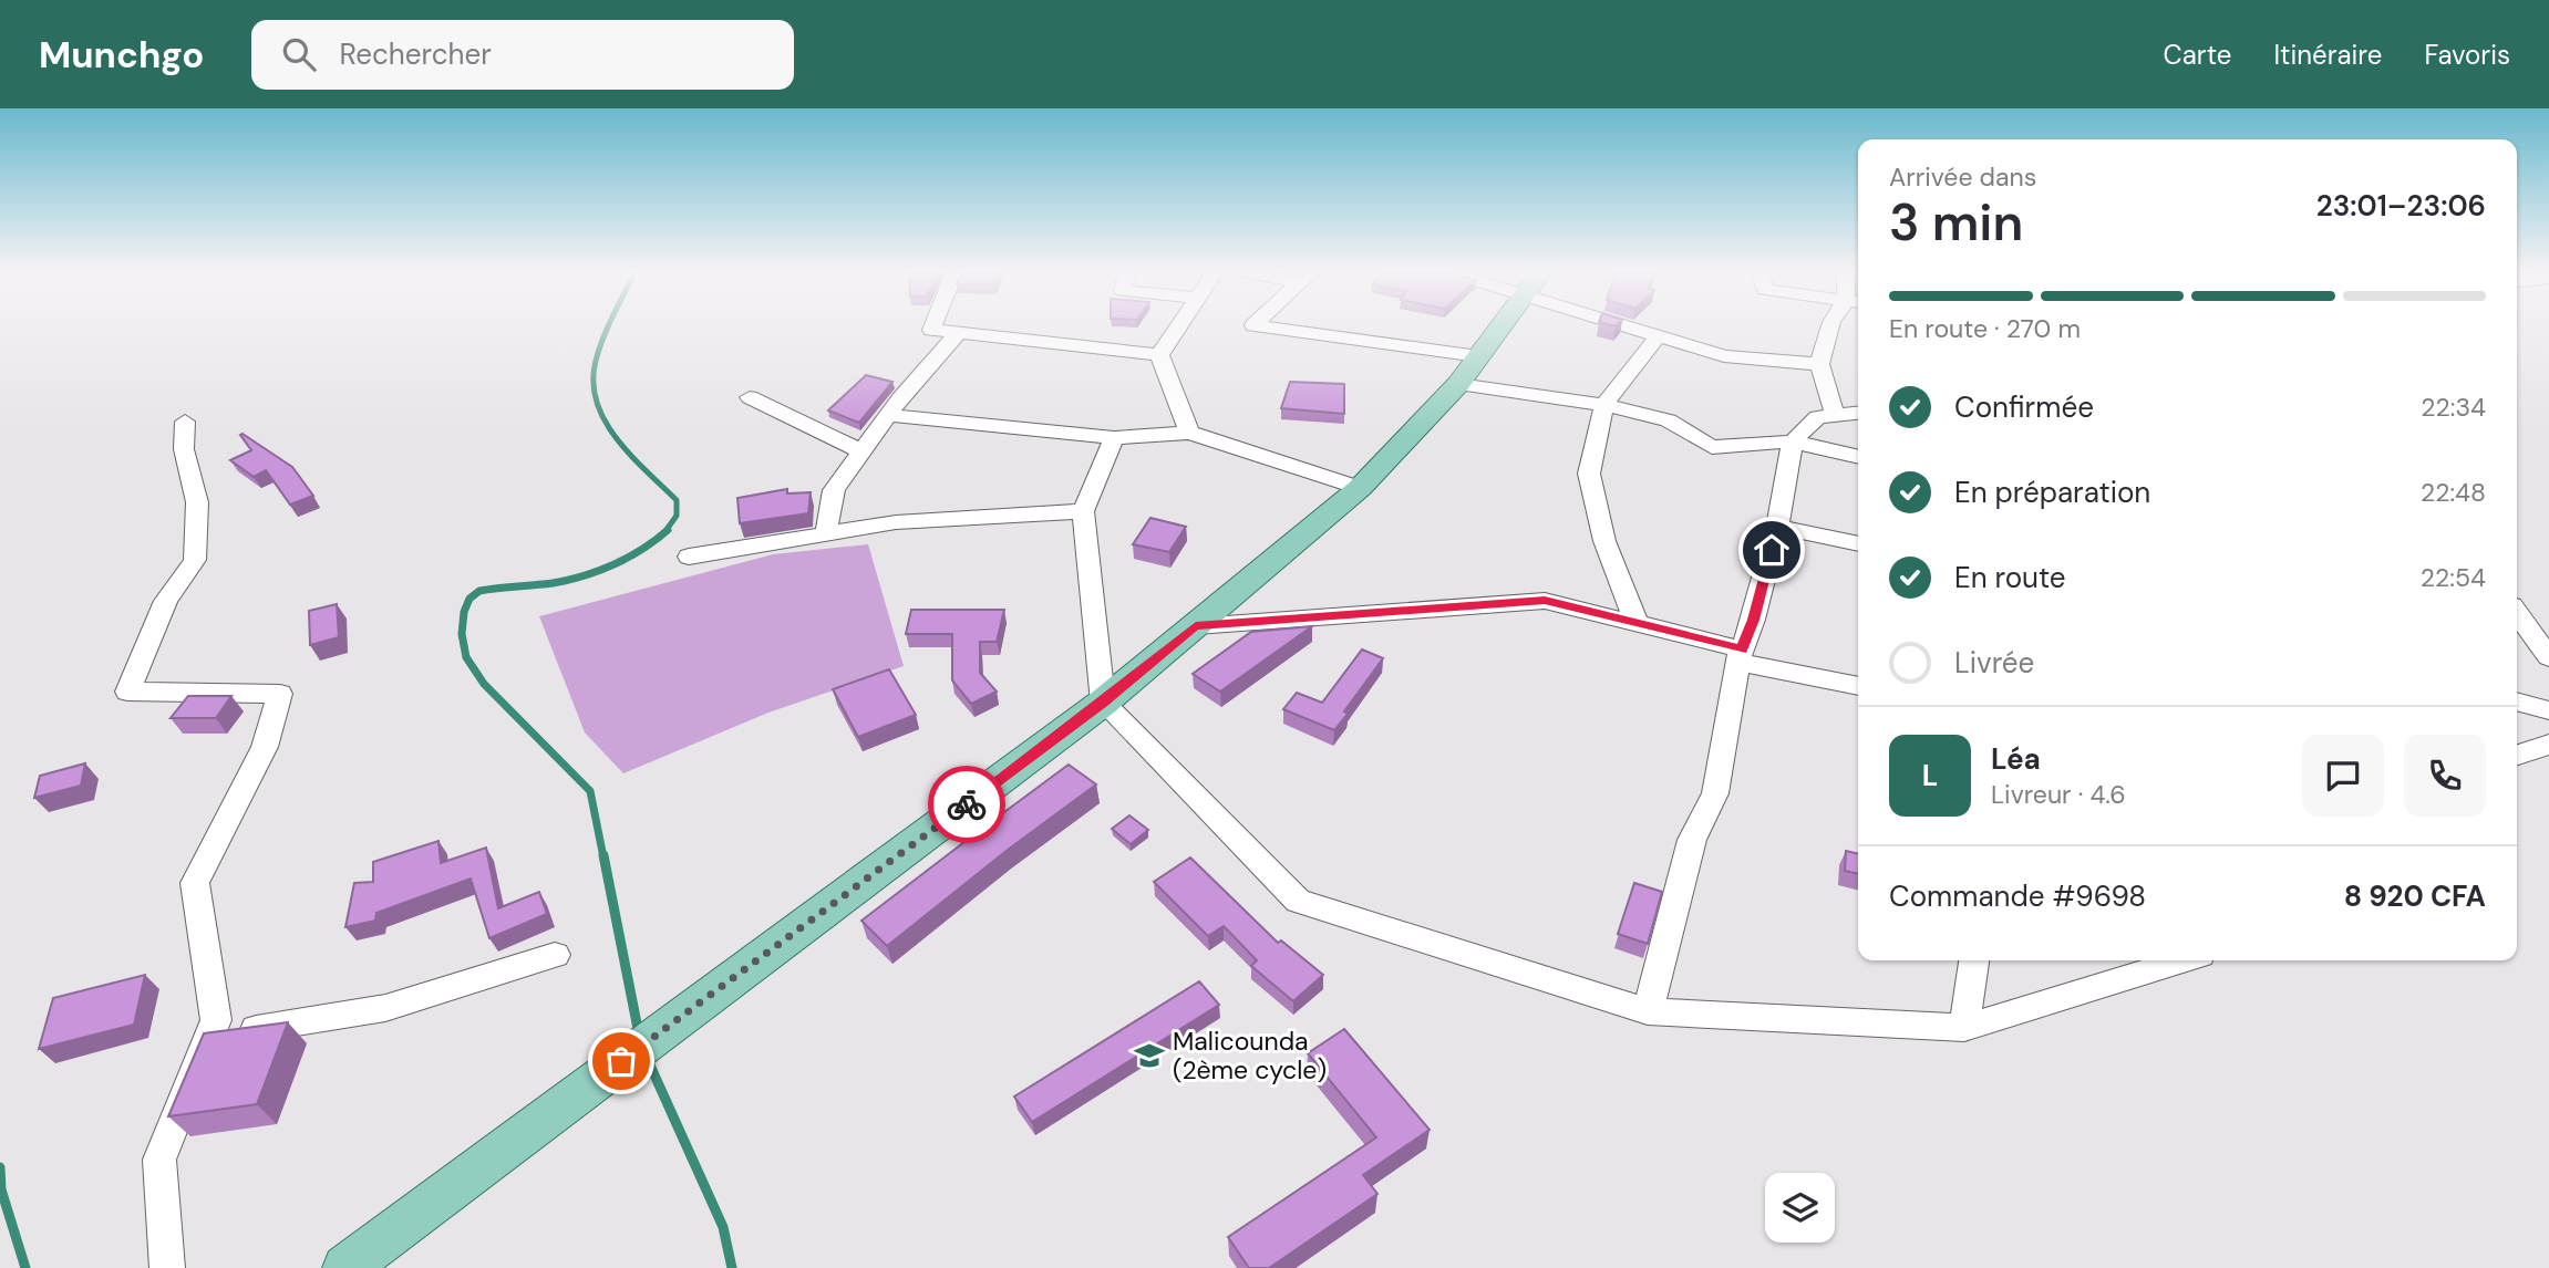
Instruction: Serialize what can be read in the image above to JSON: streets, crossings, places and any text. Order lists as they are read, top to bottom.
{
  "places": {
    "school or university": ["Malicounda (2ème cycle)"]
  },
  "page": {
    "header": "Munchgo",
    "search": "Rechercher",
    "nav": ["Carte", "Itinéraire", "Favoris"],
    "heading": ["3 min", "Arrivée dans", "23:01–23:06"],
    "panel": [
      "Léa",
      "Livreur · 4.6",
      "Commande #9698",
      "8 920 CFA"
    ],
    "bar": "En route · 270 m",
    "list": [
      ["Confirmée", "22:34"],
      ["En préparation", "22:48"],
      ["En route", "22:54"],
      "Livrée"
    ],
    "round": "L"
  }
}
